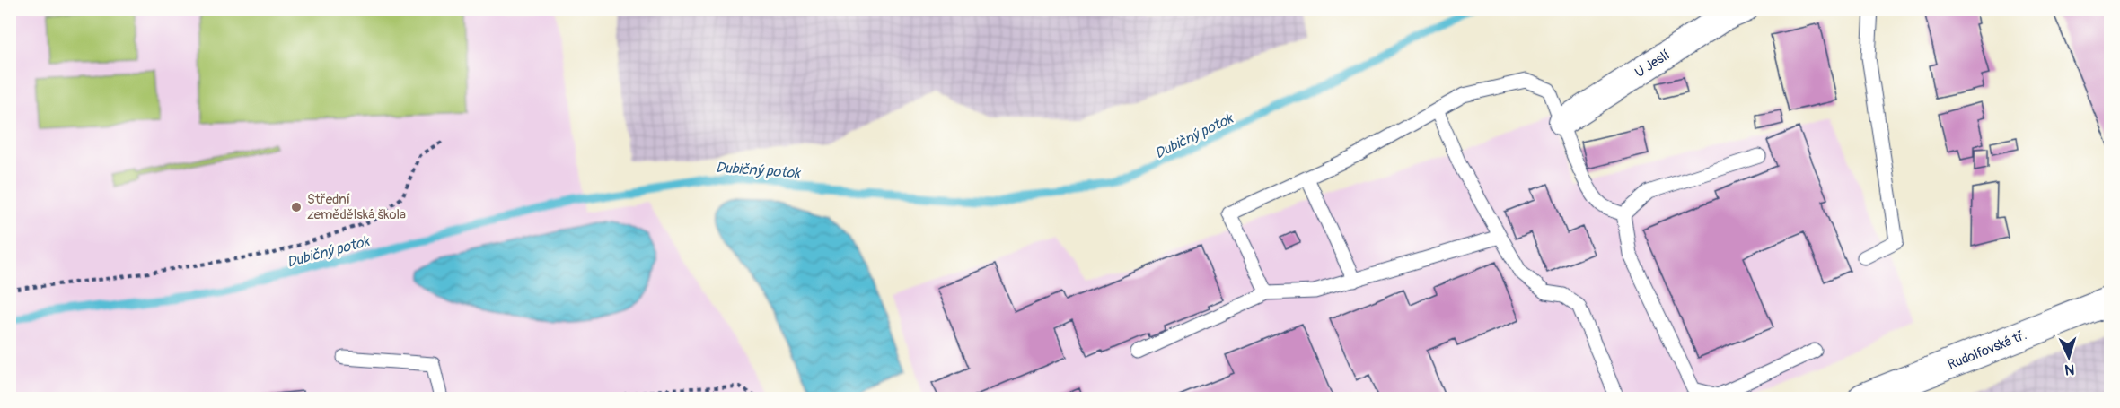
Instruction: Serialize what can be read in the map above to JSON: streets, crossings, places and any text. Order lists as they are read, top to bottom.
{
  "streets": {
    "main road": ["Rudolfovská tř."],
    "street": ["U Jeslí"]
  },
  "water": ["Dubičný potok"],
  "places": ["Střední zemědělská škola"],
  "north": "bottom"
}
